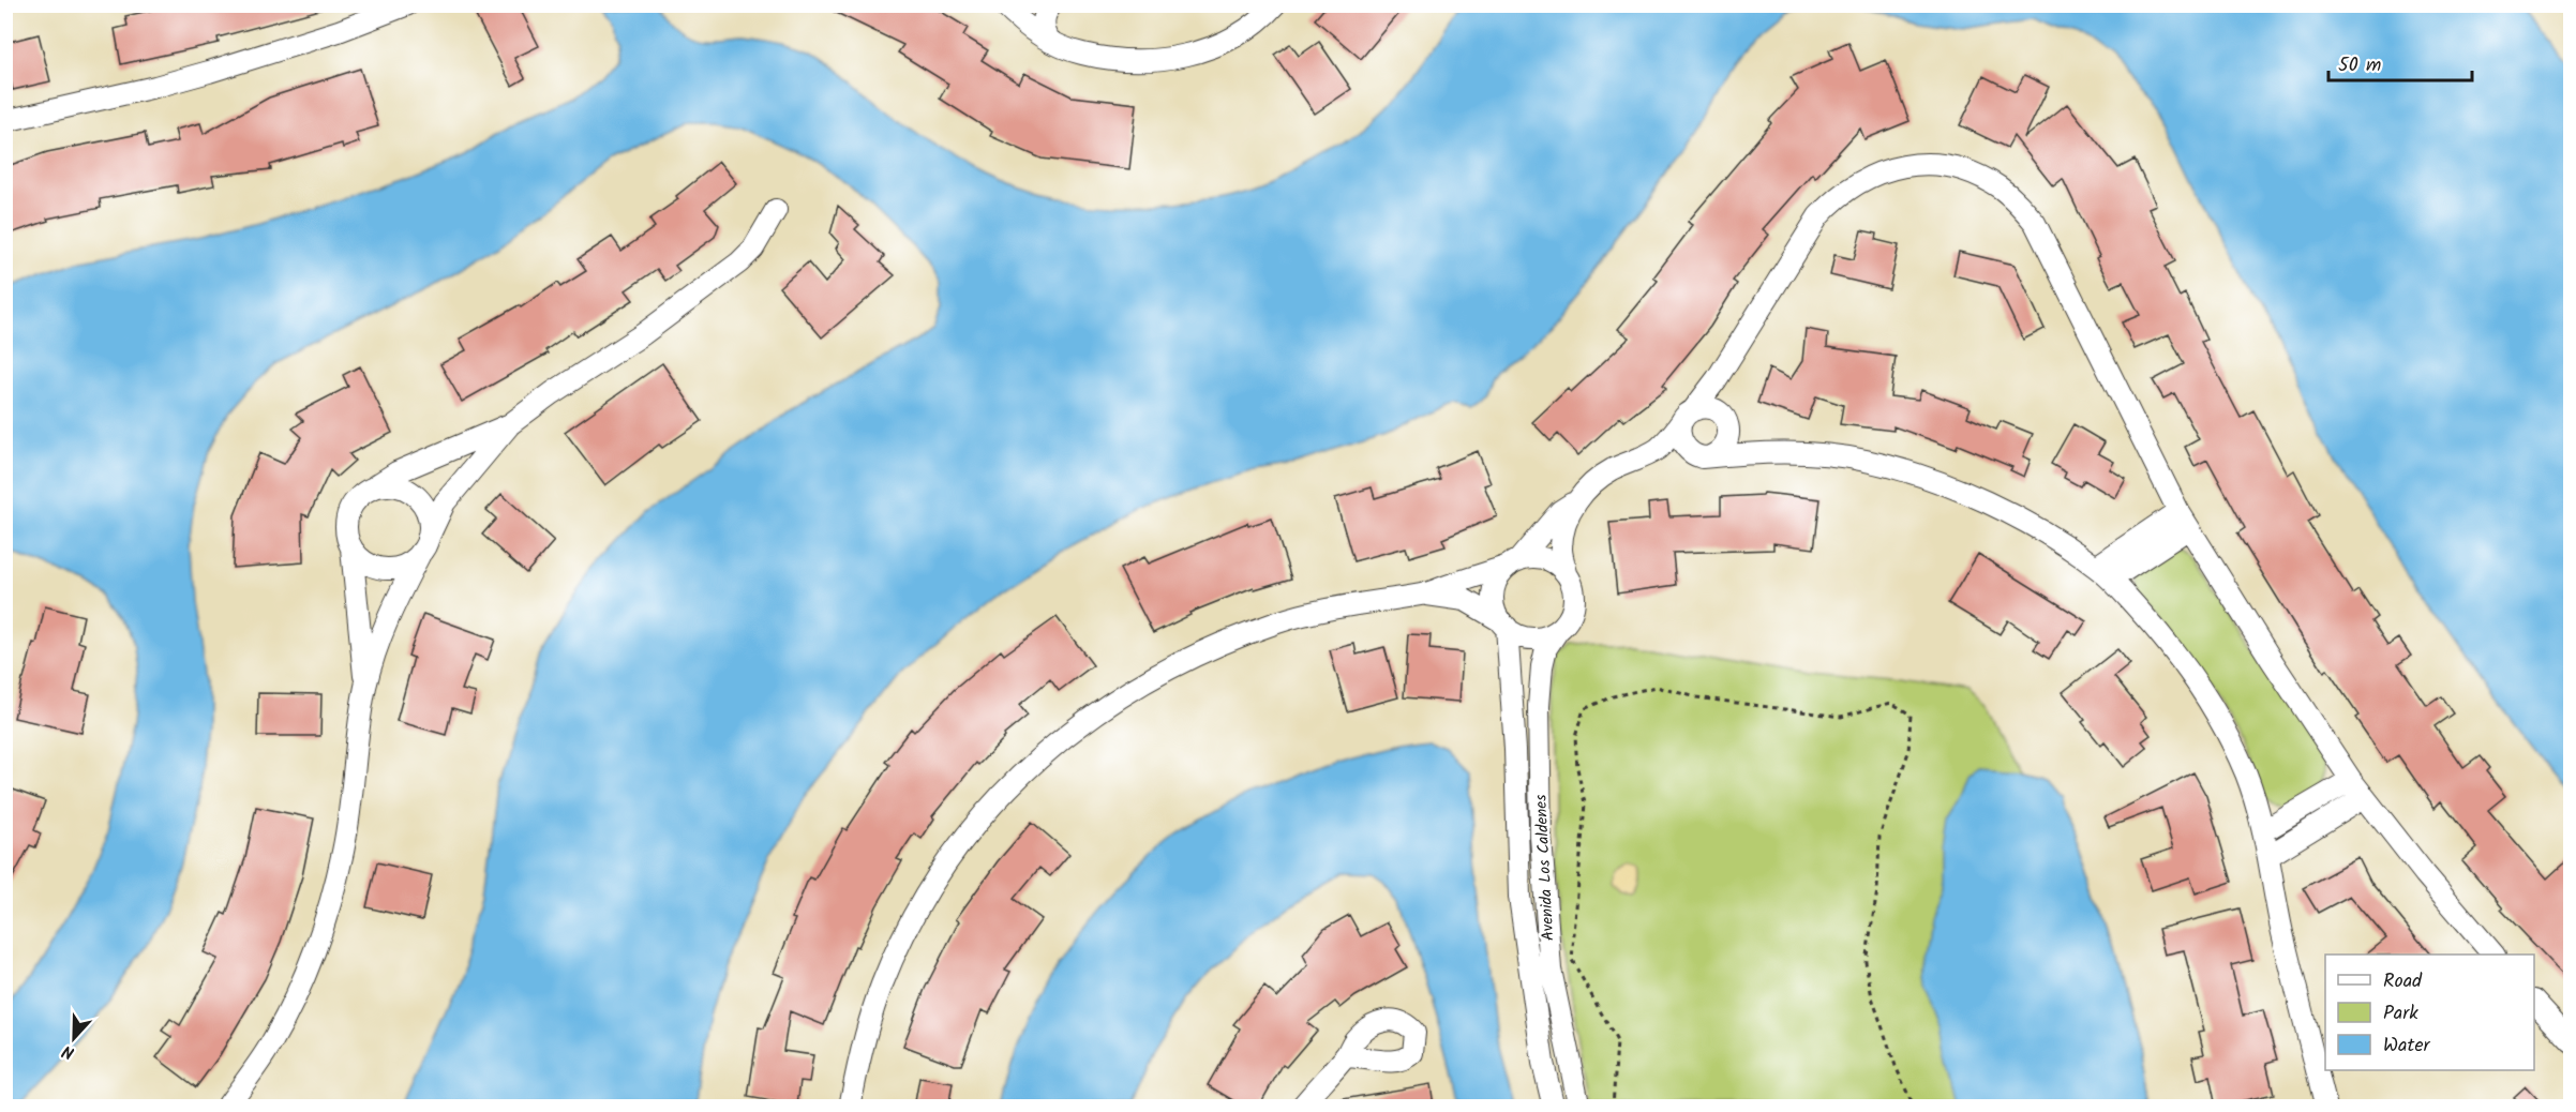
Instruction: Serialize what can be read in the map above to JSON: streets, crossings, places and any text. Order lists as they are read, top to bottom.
{
  "streets": {
    "street": ["Avenida Los Caldenes"]
  },
  "legend": ["Road", "Park", "Water"],
  "scale_bar": "50 m",
  "north": "bottom"
}
